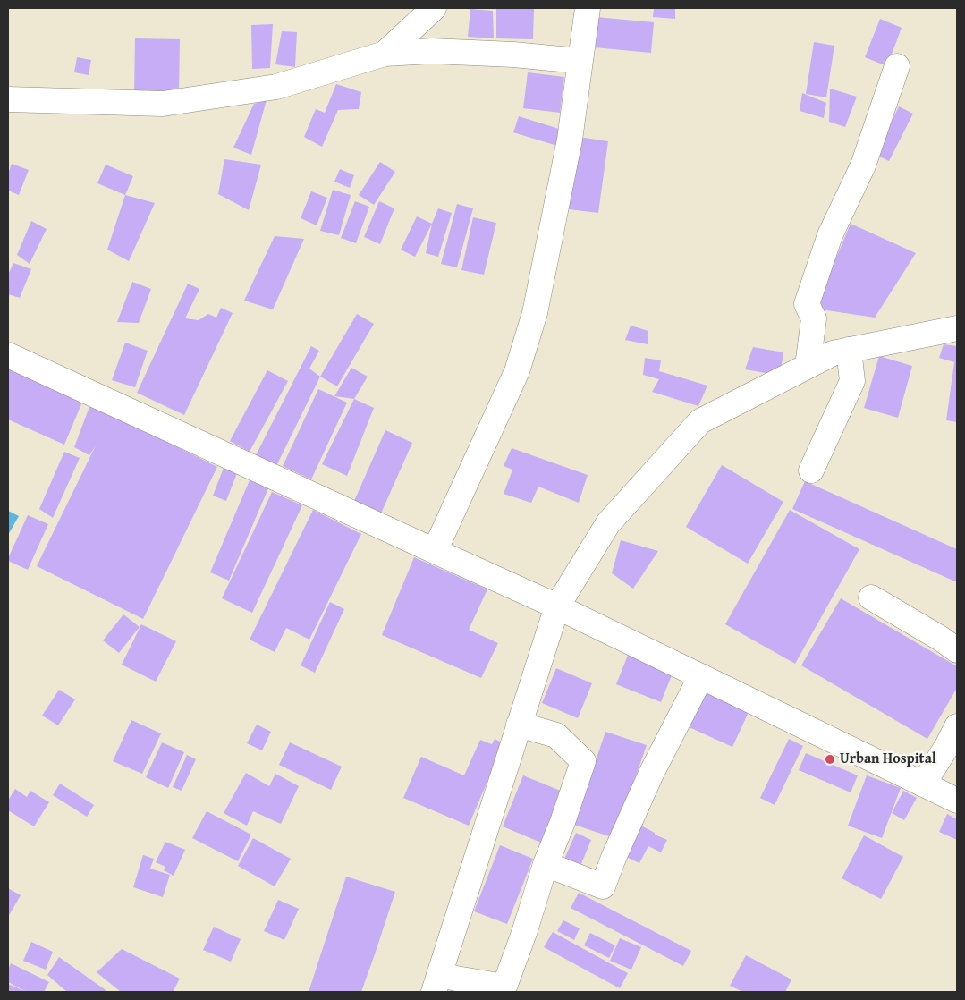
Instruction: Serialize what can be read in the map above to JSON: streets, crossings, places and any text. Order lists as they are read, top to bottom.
{
  "places": ["Urban Hospital"]
}
